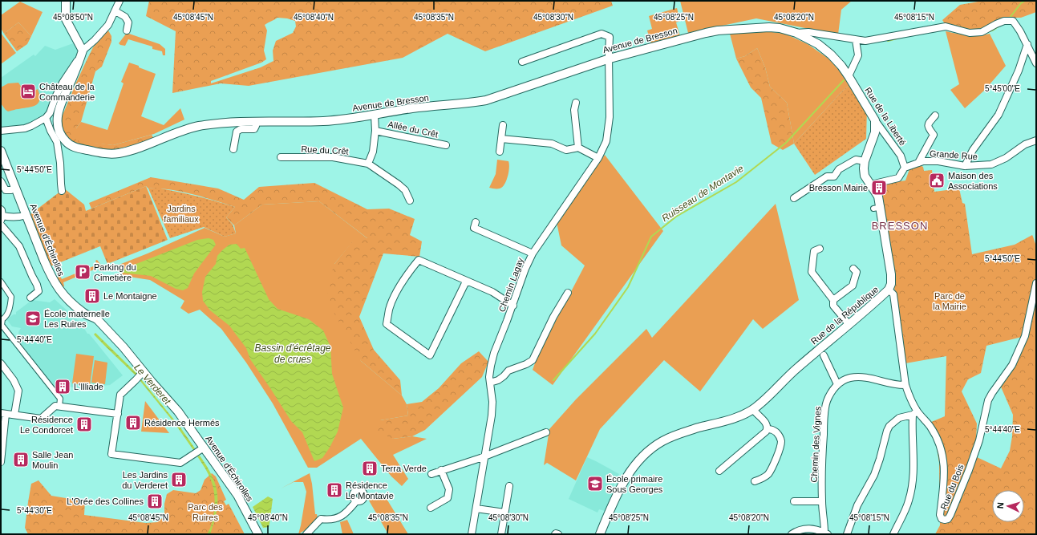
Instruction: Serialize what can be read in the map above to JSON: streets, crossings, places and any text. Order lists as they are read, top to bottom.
{
  "streets": {
    "street": [
      "Avenue de Bresson",
      "Rue de la Liberté",
      "Allée du Crêt",
      "Rue du Crêt",
      "Grande Rue",
      "Avenue d'Échirolles",
      "Chemin Lagay",
      "Rue de la République",
      "Chemin des Vignes",
      "Rue du Bois"
    ]
  },
  "crossings": [
    ["Avenue de Bresson", "Rue de la Liberté"],
    ["Avenue de Bresson", "Chemin Lagay"],
    ["Rue de la Liberté", "Grande Rue"],
    ["Rue de la Liberté", "Rue de la République"],
    ["Grande Rue", "Rue de la République"],
    ["Rue de la République", "Rue du Bois"]
  ],
  "districts": ["BRESSON"],
  "water": ["Ruisseau de Montavie", "Bassin d'écrêtage de crues", "Le Verderet"],
  "parks": ["Jardins familiaux", "Parc de la Mairie", "Parc des Ruires"],
  "places": {
    "hotel": ["Château de la Commanderie"],
    "public building": ["Maison des Associations"],
    "building": [
      "Bresson Mairie",
      "Le Montaigne",
      "L'Illiade",
      "Résidence Hermés",
      "Résidence Le Condorcet",
      "Salle Jean Moulin",
      "Terra Verde",
      "Les Jardins du Verderet",
      "Résidence Le Montavie",
      "L'Orée des Collines"
    ],
    "parking": ["Parking du Cimetière"],
    "school or university": ["École maternelle Les Ruires", "École primaire Sous Georges"]
  },
  "north": "left",
  "coordinates": [
    "45°08'50\"N",
    "45°08'45\"N",
    "45°08'40\"N",
    "45°08'35\"N",
    "45°08'30\"N",
    "45°08'25\"N",
    "45°08'20\"N",
    "45°08'15\"N",
    "5°45'00\"E",
    "5°44'50\"E",
    "5°44'40\"E",
    "5°44'30\"E"
  ]
}
